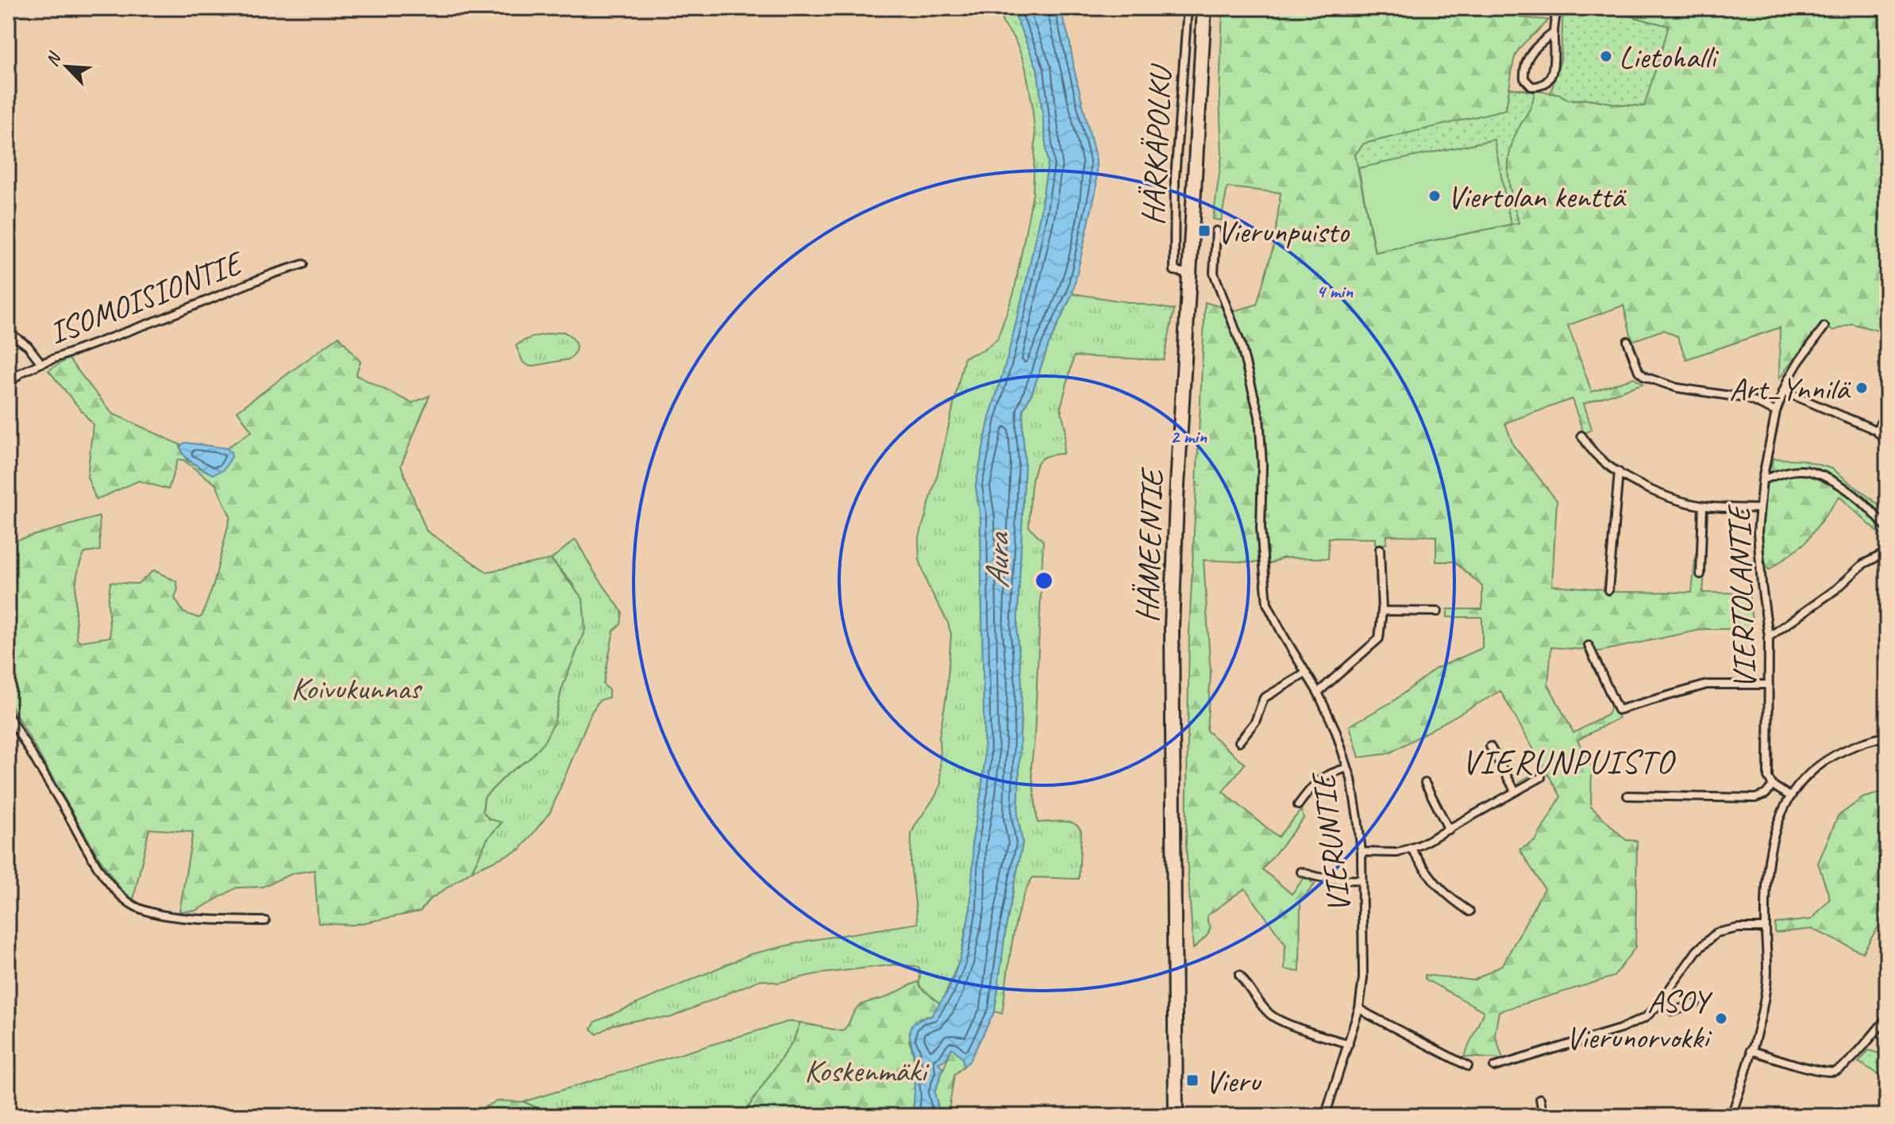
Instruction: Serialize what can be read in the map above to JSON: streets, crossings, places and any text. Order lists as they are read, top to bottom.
{
  "streets": {
    "highway": ["HÄMEENTIE"],
    "street": [
      "HÄRKÄPOLKU",
      "ISOMOISIONTIE",
      "VIERTOLANTIE",
      "VIERUNTIE"
    ]
  },
  "crossings": [
    ["HÄRKÄPOLKU", "HÄMEENTIE"]
  ],
  "districts": ["VIERUNPUISTO"],
  "water": ["Aura"],
  "parks": ["Koivukunnas", "Koskenmäki"],
  "places": {
    "other": [
      "Lietohalli",
      "Viertolan kenttä",
      "Art_Ynnilä",
      "ASOY Vierunorvokki"
    ],
    "transit": ["Vierunpuisto", "Vieru"]
  },
  "north": "top left",
  "rings": ["4 min", "2 min"]
}
